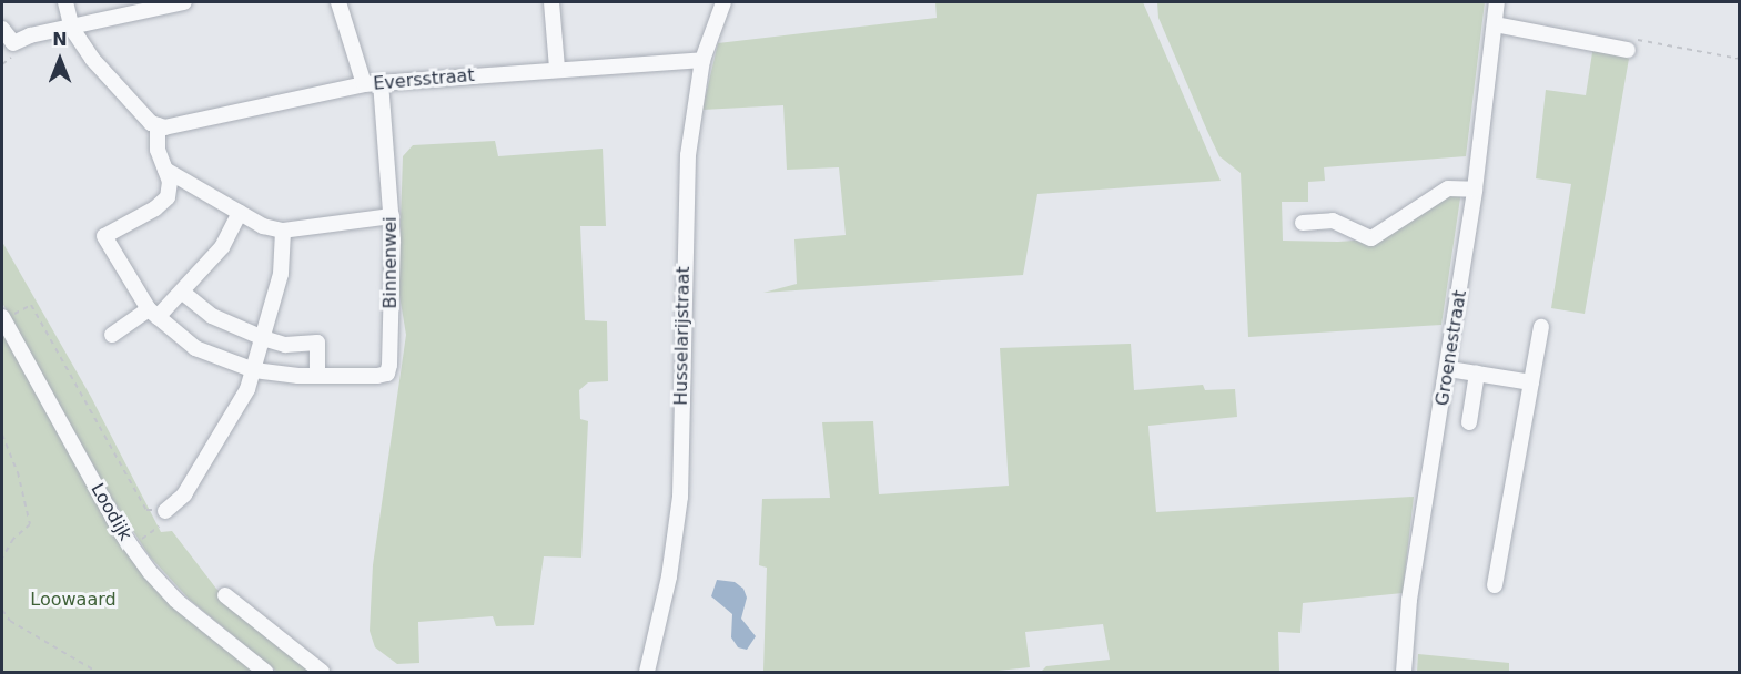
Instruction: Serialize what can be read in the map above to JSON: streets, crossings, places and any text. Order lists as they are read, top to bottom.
{
  "streets": {
    "street": [
      "Eversstraat",
      "Binnenwei",
      "Husselarijstraat",
      "Groenestraat",
      "Loodijk"
    ]
  },
  "crossings": [
    ["Eversstraat", "Binnenwei"],
    ["Eversstraat", "Husselarijstraat"]
  ],
  "parks": ["Loowaard"],
  "north": "top"
}
